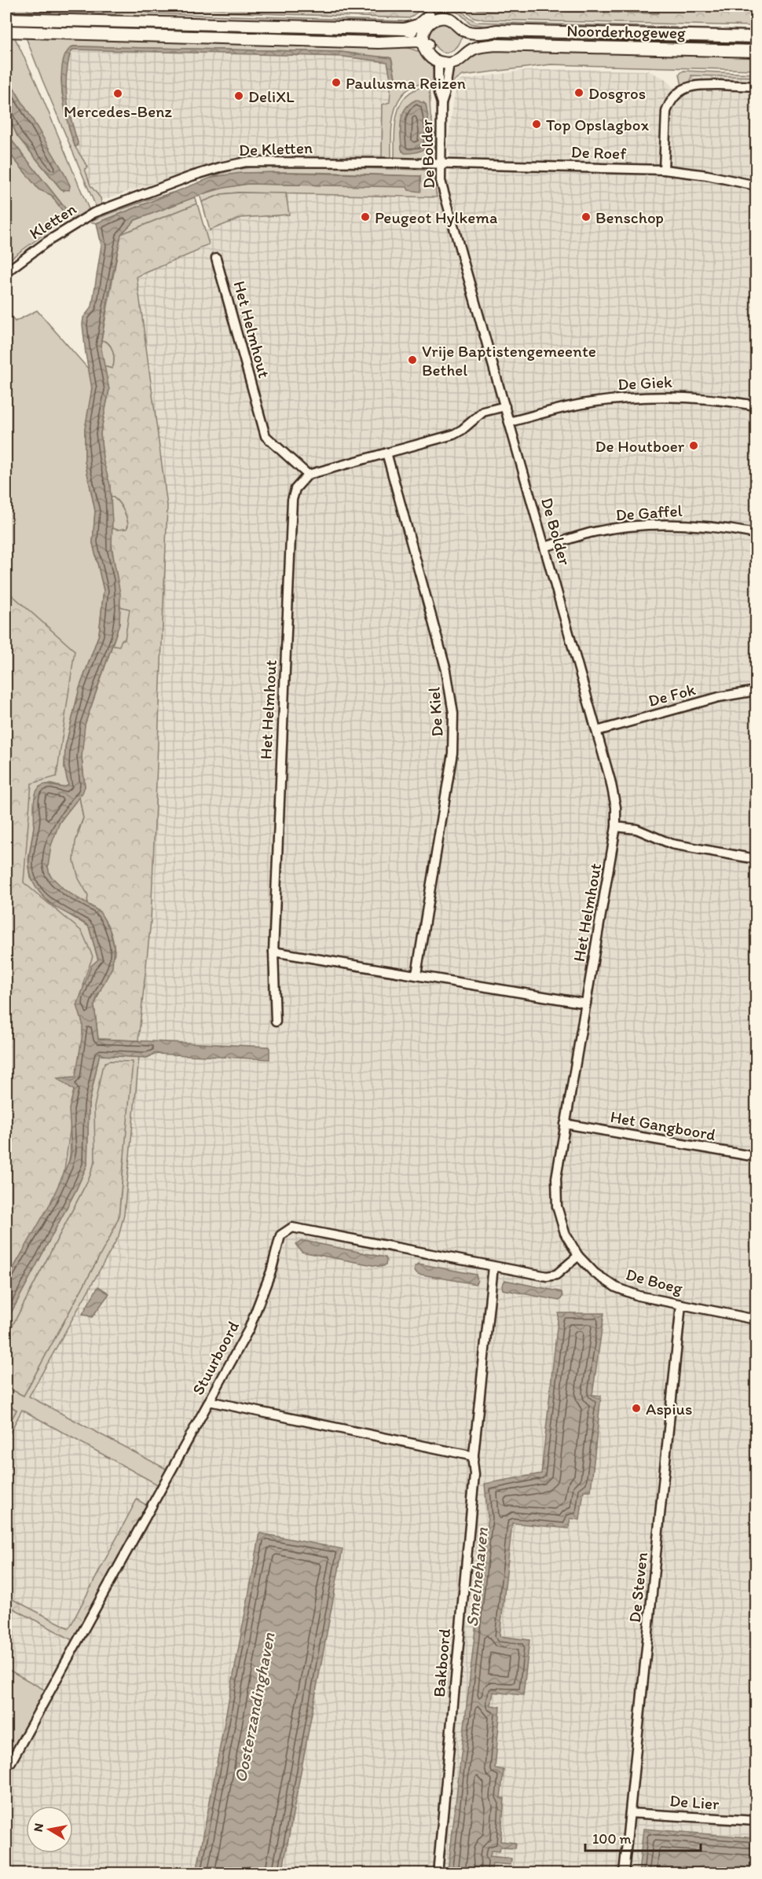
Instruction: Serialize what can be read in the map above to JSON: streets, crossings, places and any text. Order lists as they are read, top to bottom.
{
  "streets": {
    "main road": ["Noorderhogeweg"],
    "street": [
      "De Kletten",
      "De Roef",
      "De Bolder",
      "Kletten",
      "Het Helmhout",
      "De Giek",
      "De Gaffel",
      "De Fok",
      "De Kiel",
      "Het Gangboord",
      "De Boeg",
      "Stuurboord",
      "De Steven",
      "Bakboord",
      "De Lier"
    ]
  },
  "crossings": [
    ["Noorderhogeweg", "De Bolder"],
    ["De Kletten", "De Roef"],
    ["De Kletten", "De Bolder"],
    ["De Kletten", "Kletten"],
    ["De Roef", "De Bolder"],
    ["De Bolder", "Het Helmhout"],
    ["De Bolder", "De Giek"],
    ["De Bolder", "De Gaffel"],
    ["De Bolder", "De Fok"],
    ["Het Helmhout", "Het Gangboord"],
    ["Het Helmhout", "De Boeg"],
    ["Het Gangboord", "De Boeg"],
    ["De Boeg", "Stuurboord"],
    ["De Boeg", "De Steven"],
    ["Stuurboord", "Bakboord"],
    ["De Steven", "De Lier"]
  ],
  "water": ["Smelnehaven", "Oosterzandinghaven"],
  "places": [
    "Paulusma Reizen",
    "Dosgros",
    "Mercedes-Benz",
    "DeliXL",
    "Top Opslagbox",
    "Peugeot Hylkema",
    "Benschop",
    "Vrije Baptistengemeente Bethel",
    "De Houtboer",
    "Aspius"
  ],
  "scale_bar": "100 m",
  "north": "left"
}
